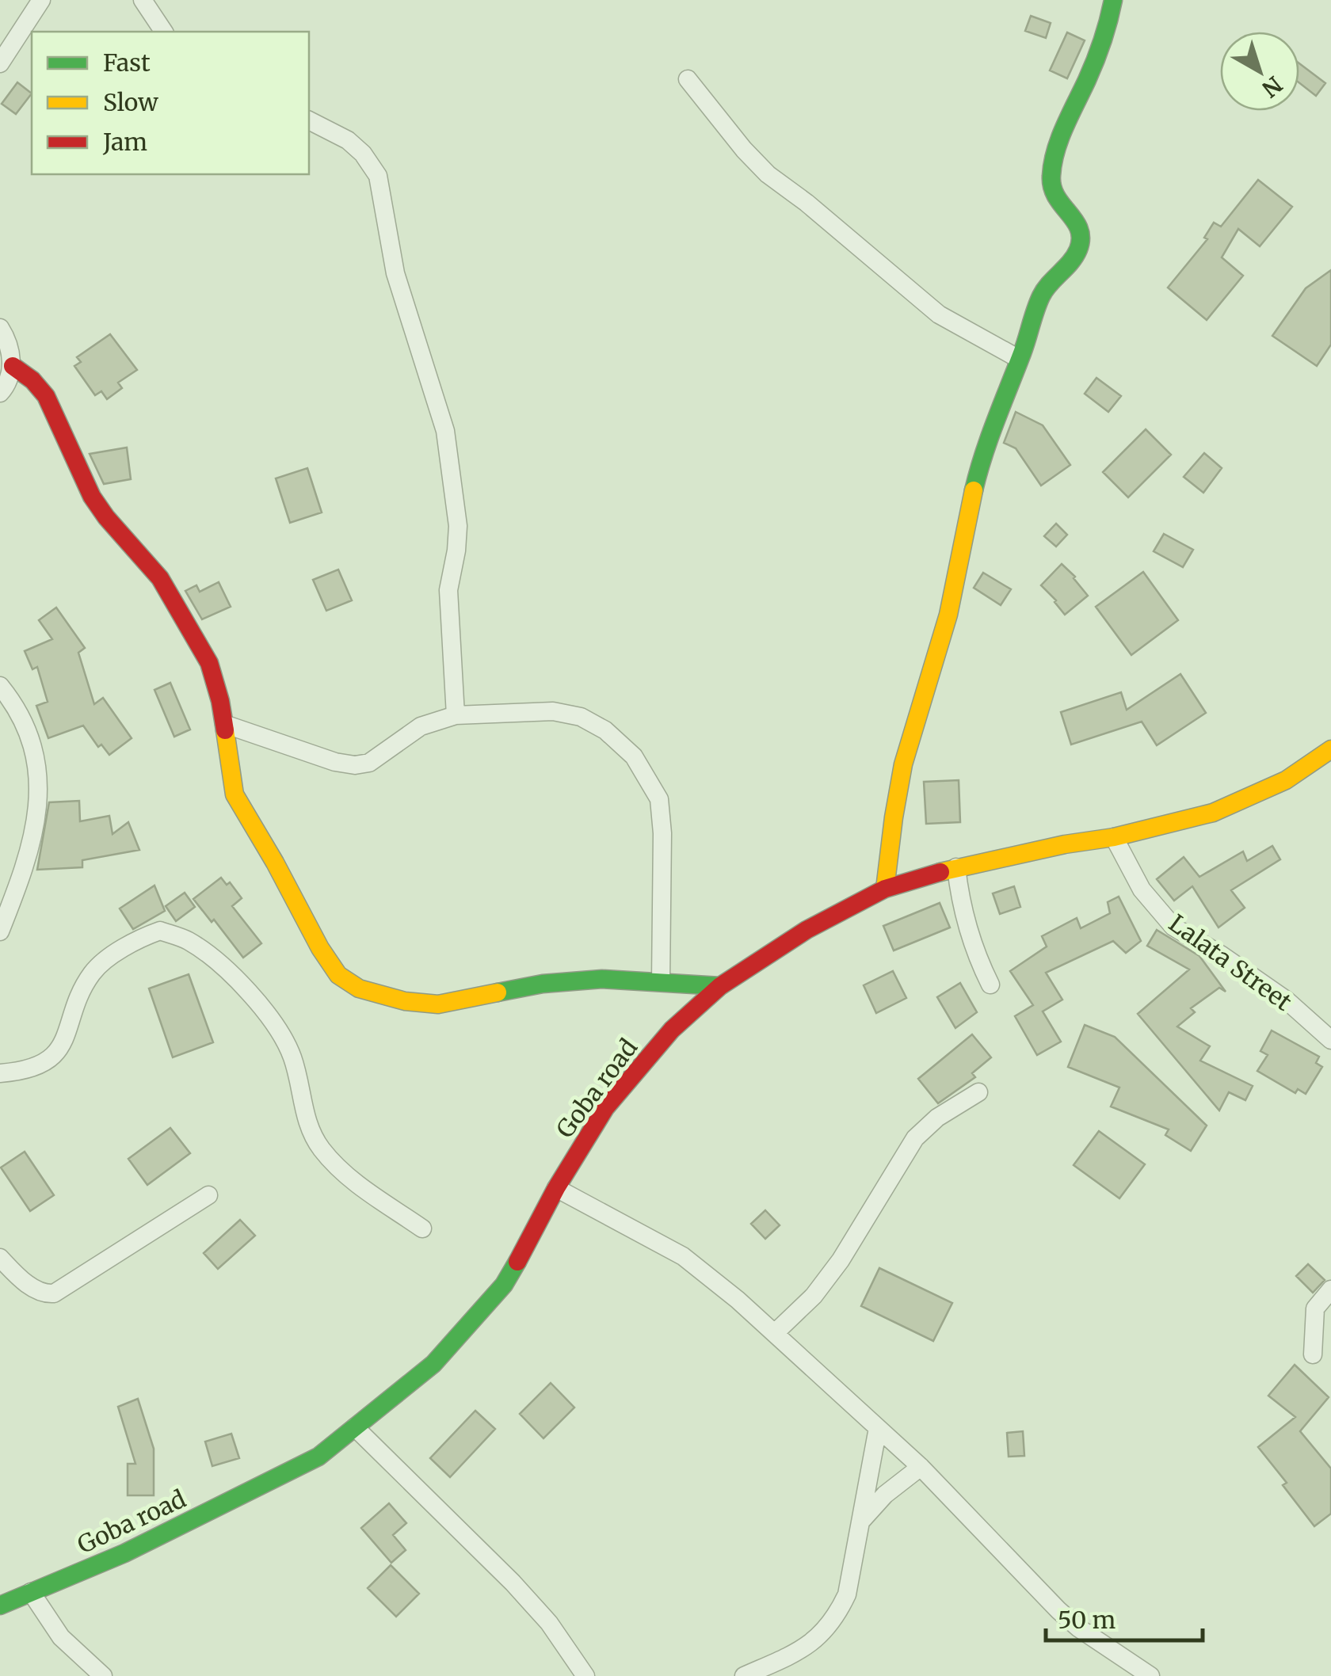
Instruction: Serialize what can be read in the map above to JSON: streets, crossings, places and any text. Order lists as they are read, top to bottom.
{
  "streets": {
    "street": ["Lalata Street", "Goba road"]
  },
  "crossings": [
    ["Lalata Street", "Goba road"]
  ],
  "legend": ["Fast", "Slow", "Jam"],
  "scale_bar": "50 m",
  "north": "bottom right"
}
